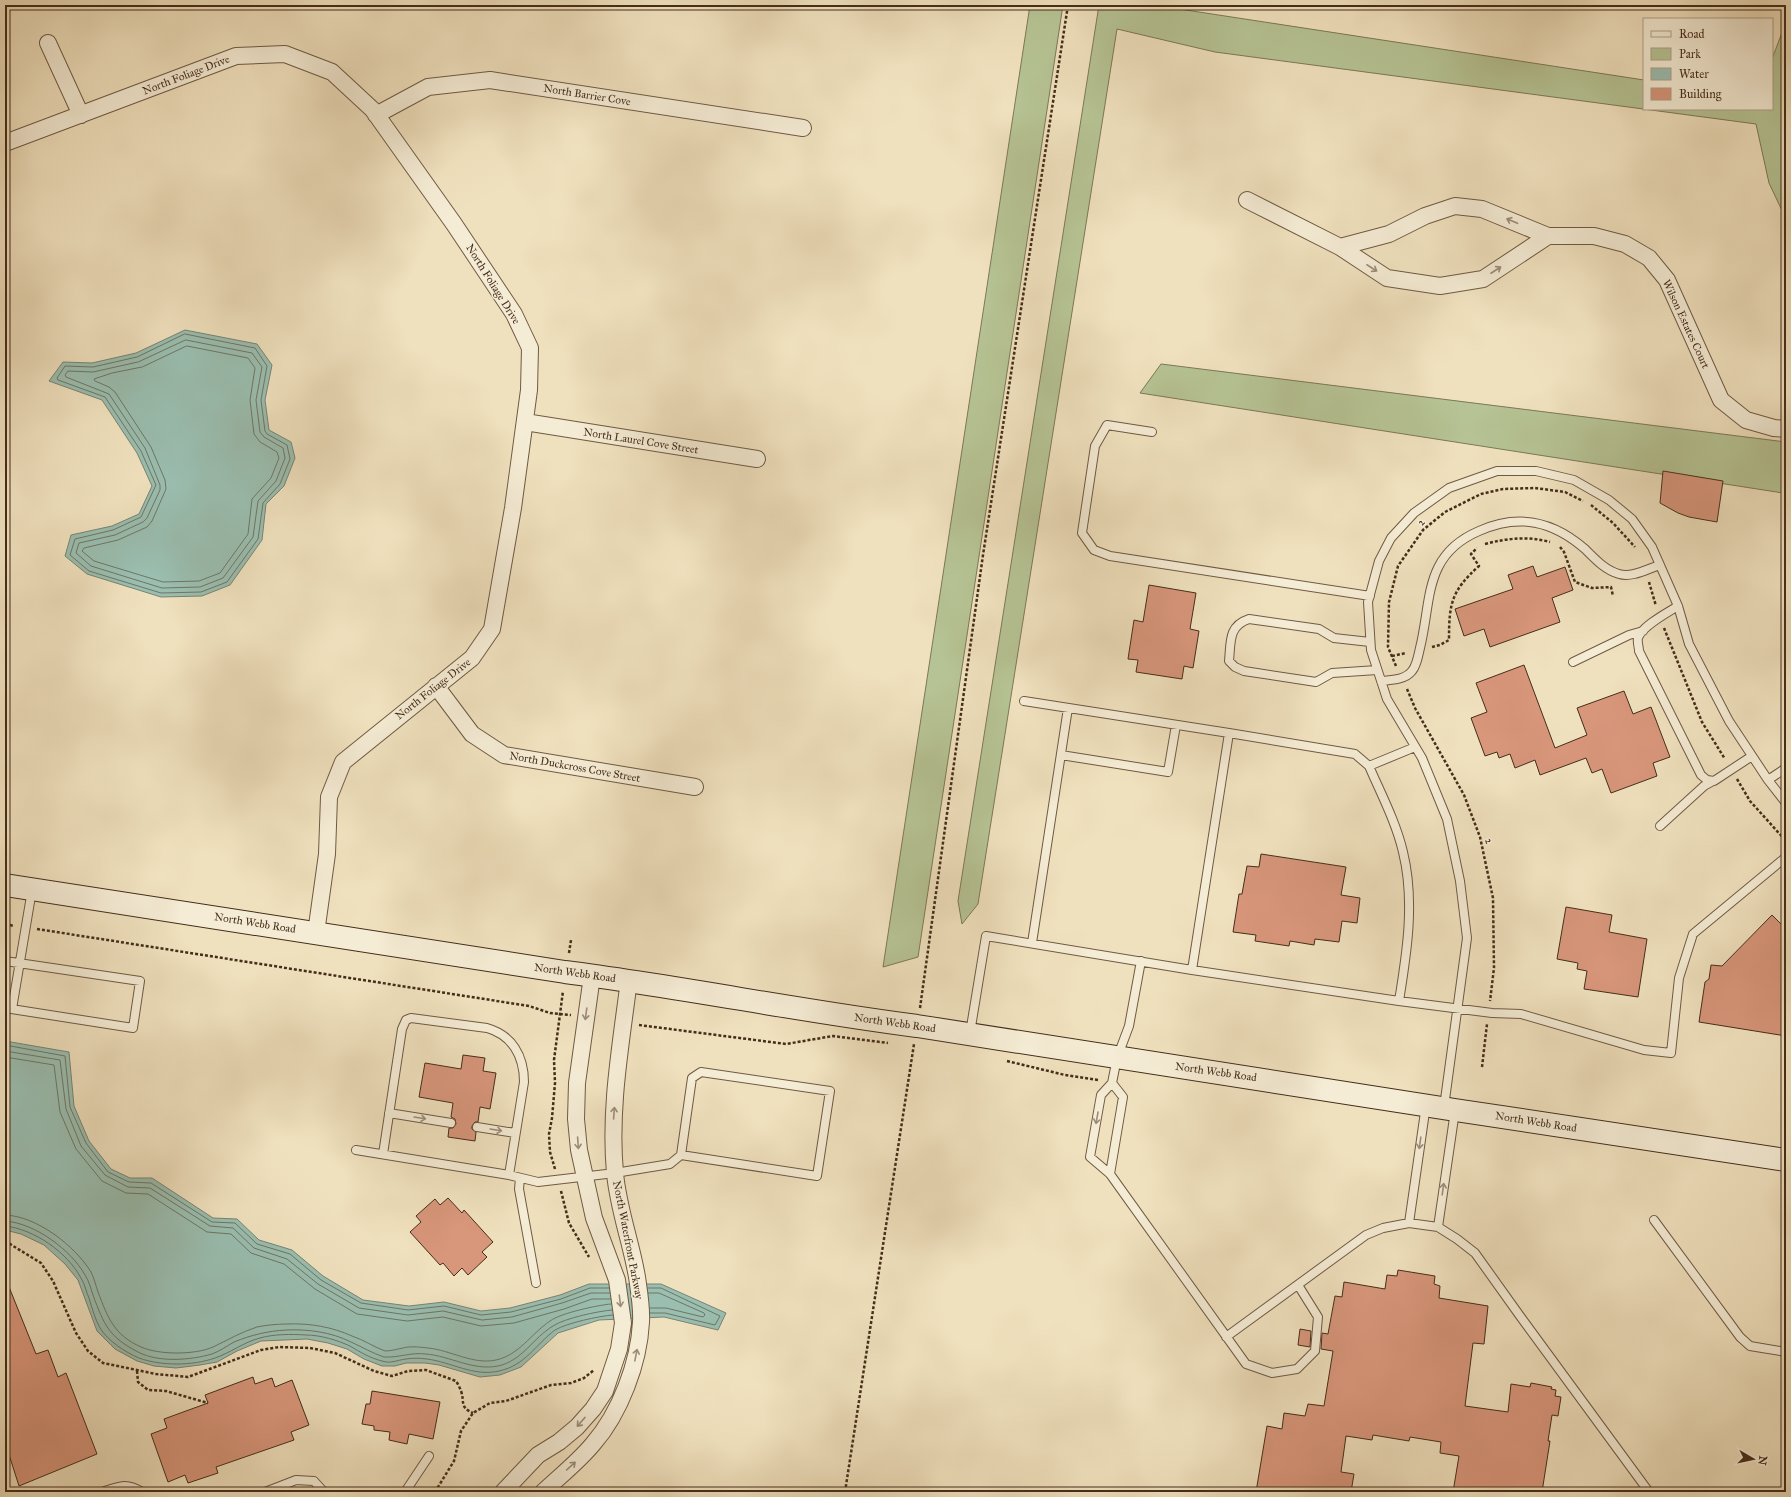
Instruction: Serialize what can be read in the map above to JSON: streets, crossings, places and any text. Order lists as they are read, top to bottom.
{
  "streets": {
    "main road": ["North Webb Road"],
    "street": [
      "North Foliage Drive",
      "North Barrier Cove",
      "Wilson Estates Court",
      "North Laurel Cove Street",
      "North Duckcross Cove Street",
      "North Waterfront Parkway"
    ],
    "path": ["2"]
  },
  "crossings": [
    ["North Foliage Drive", "North Barrier Cove"],
    ["North Foliage Drive", "North Laurel Cove Street"],
    ["North Foliage Drive", "North Duckcross Cove Street"],
    ["North Foliage Drive", "North Webb Road"],
    ["North Webb Road", "North Waterfront Parkway"]
  ],
  "legend": [
    "Road",
    "Park",
    "Water",
    "Building"
  ],
  "north": "right"
}
